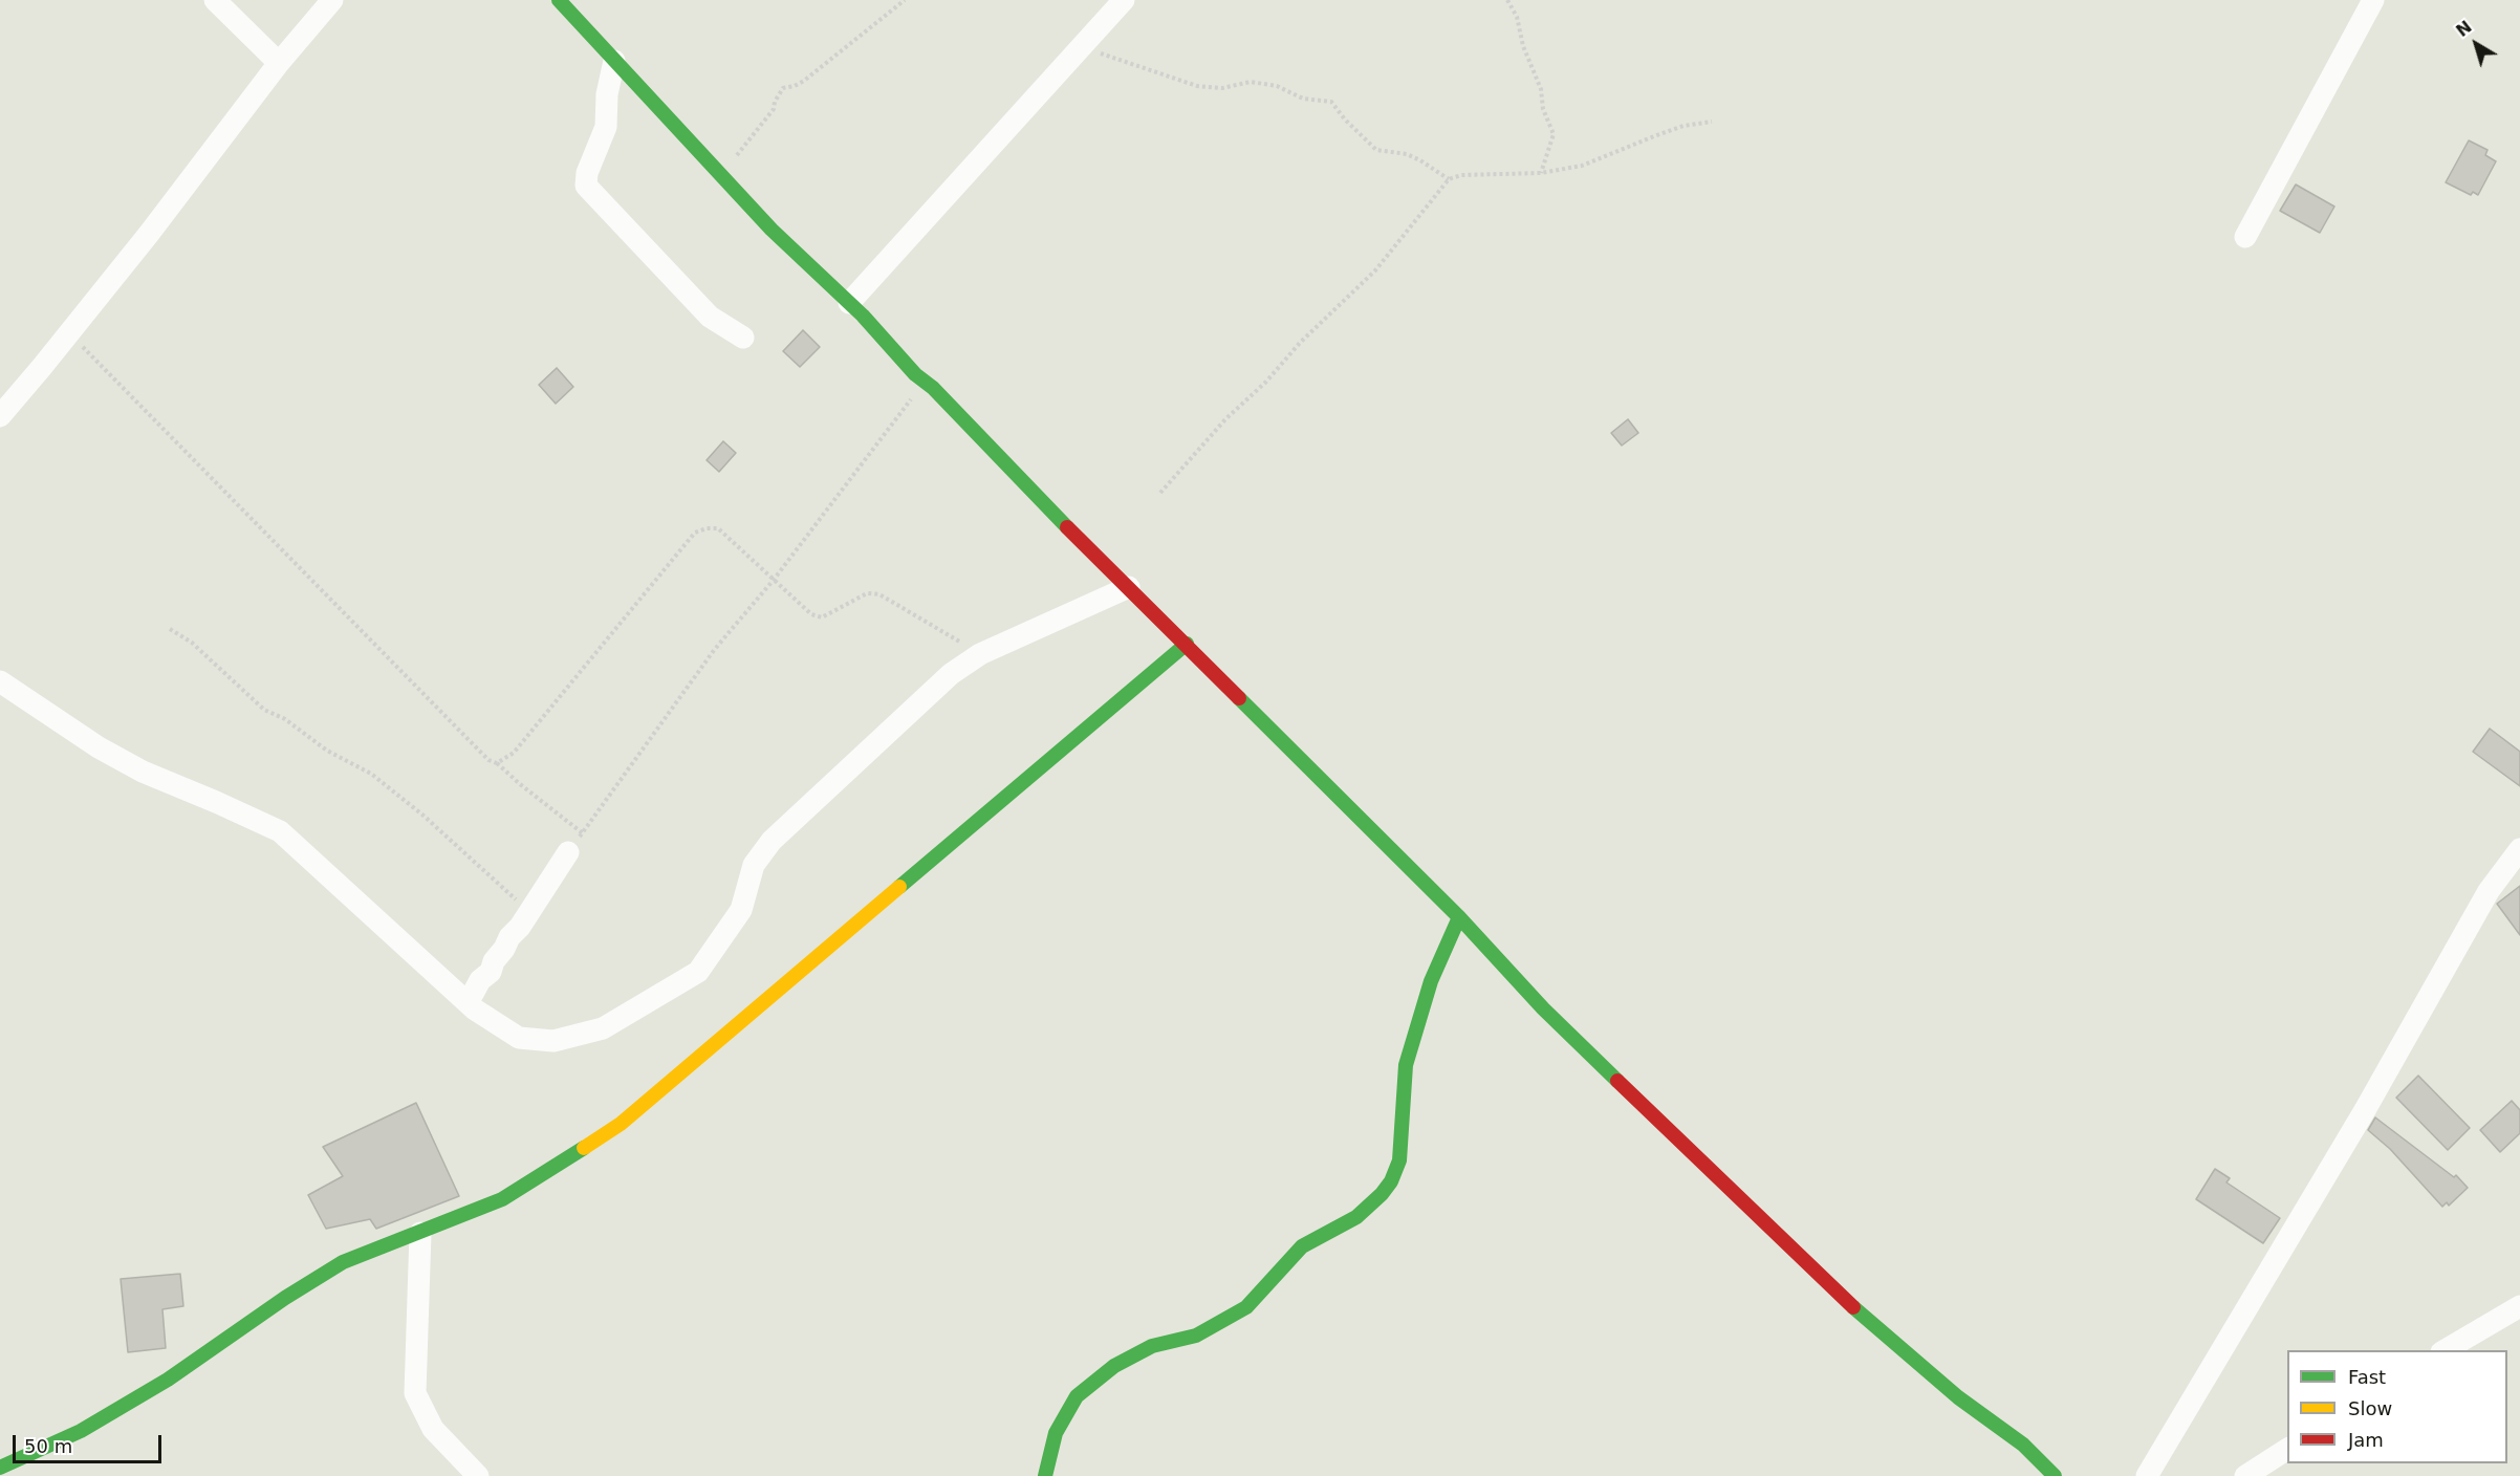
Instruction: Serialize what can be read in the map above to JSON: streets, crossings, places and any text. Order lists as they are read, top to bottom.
{
  "legend": ["Fast", "Slow", "Jam"],
  "scale_bar": "50 m",
  "north": "top left"
}
